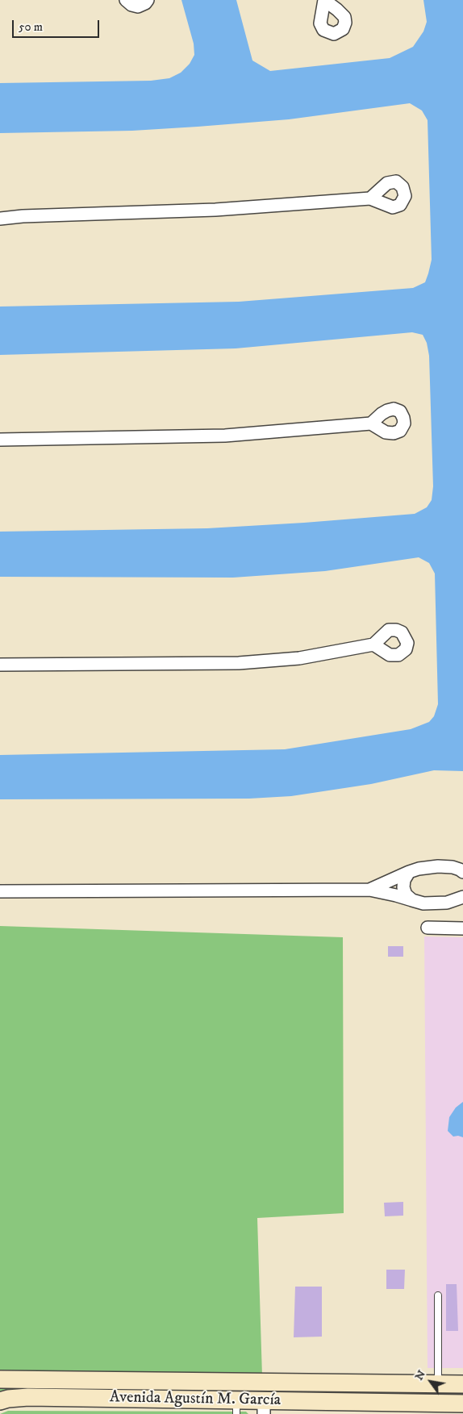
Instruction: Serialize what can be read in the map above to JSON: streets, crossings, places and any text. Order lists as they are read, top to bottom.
{
  "streets": {
    "main road": ["Avenida Agustín M. García"]
  },
  "scale_bar": "50 m",
  "north": "top left"
}
